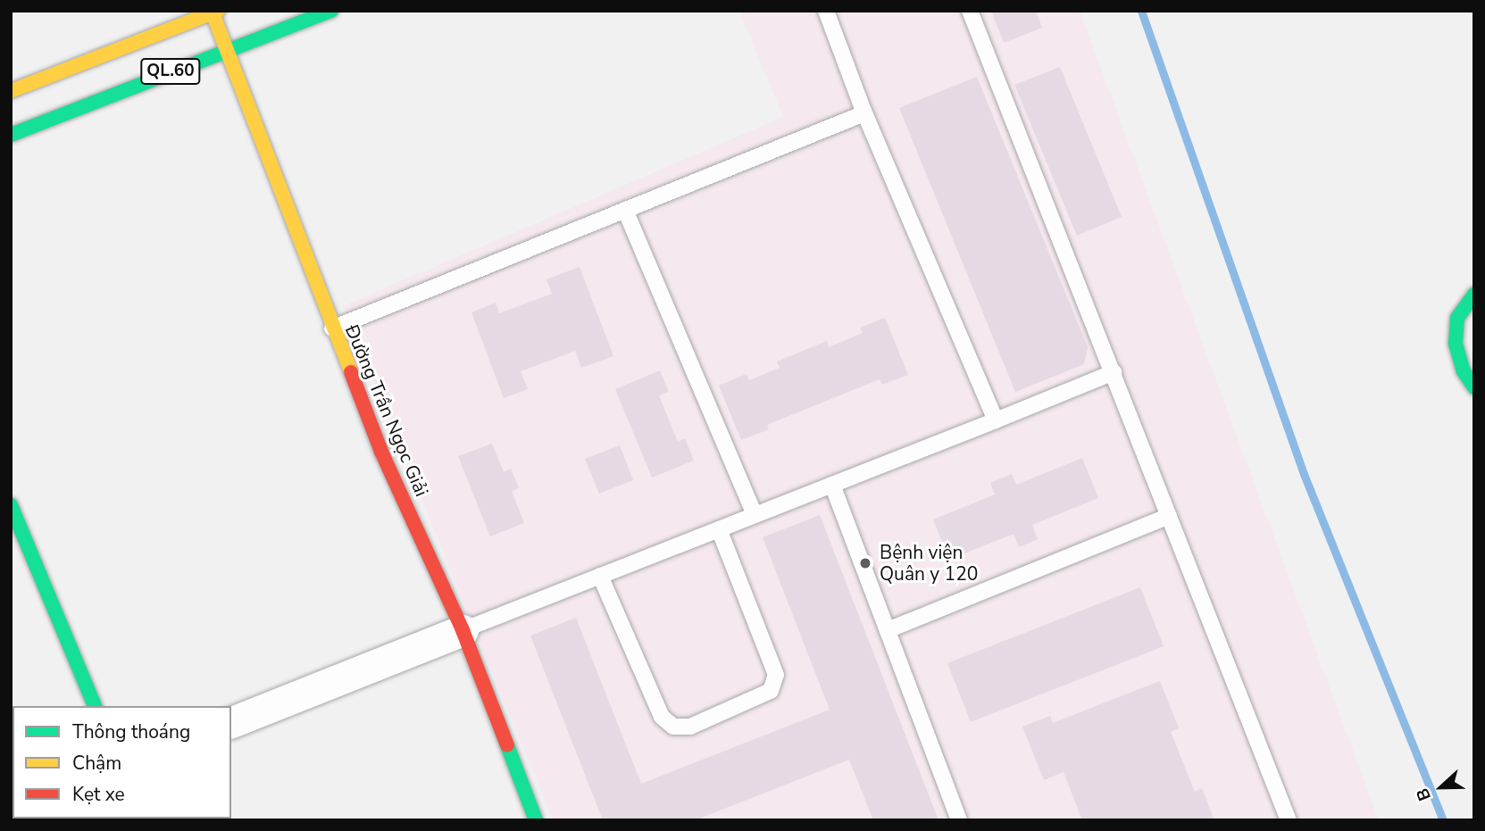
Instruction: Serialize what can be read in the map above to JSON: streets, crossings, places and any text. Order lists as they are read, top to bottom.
{
  "streets": {
    "main road": ["QL.60", "Đường Trần Ngọc Giải"]
  },
  "crossings": [
    ["QL.60", "Đường Trần Ngọc Giải"]
  ],
  "places": ["Bệnh viện Quân y 120"],
  "legend": ["Thông thoáng", "Chậm", "Kẹt xe"],
  "north": "left"
}
